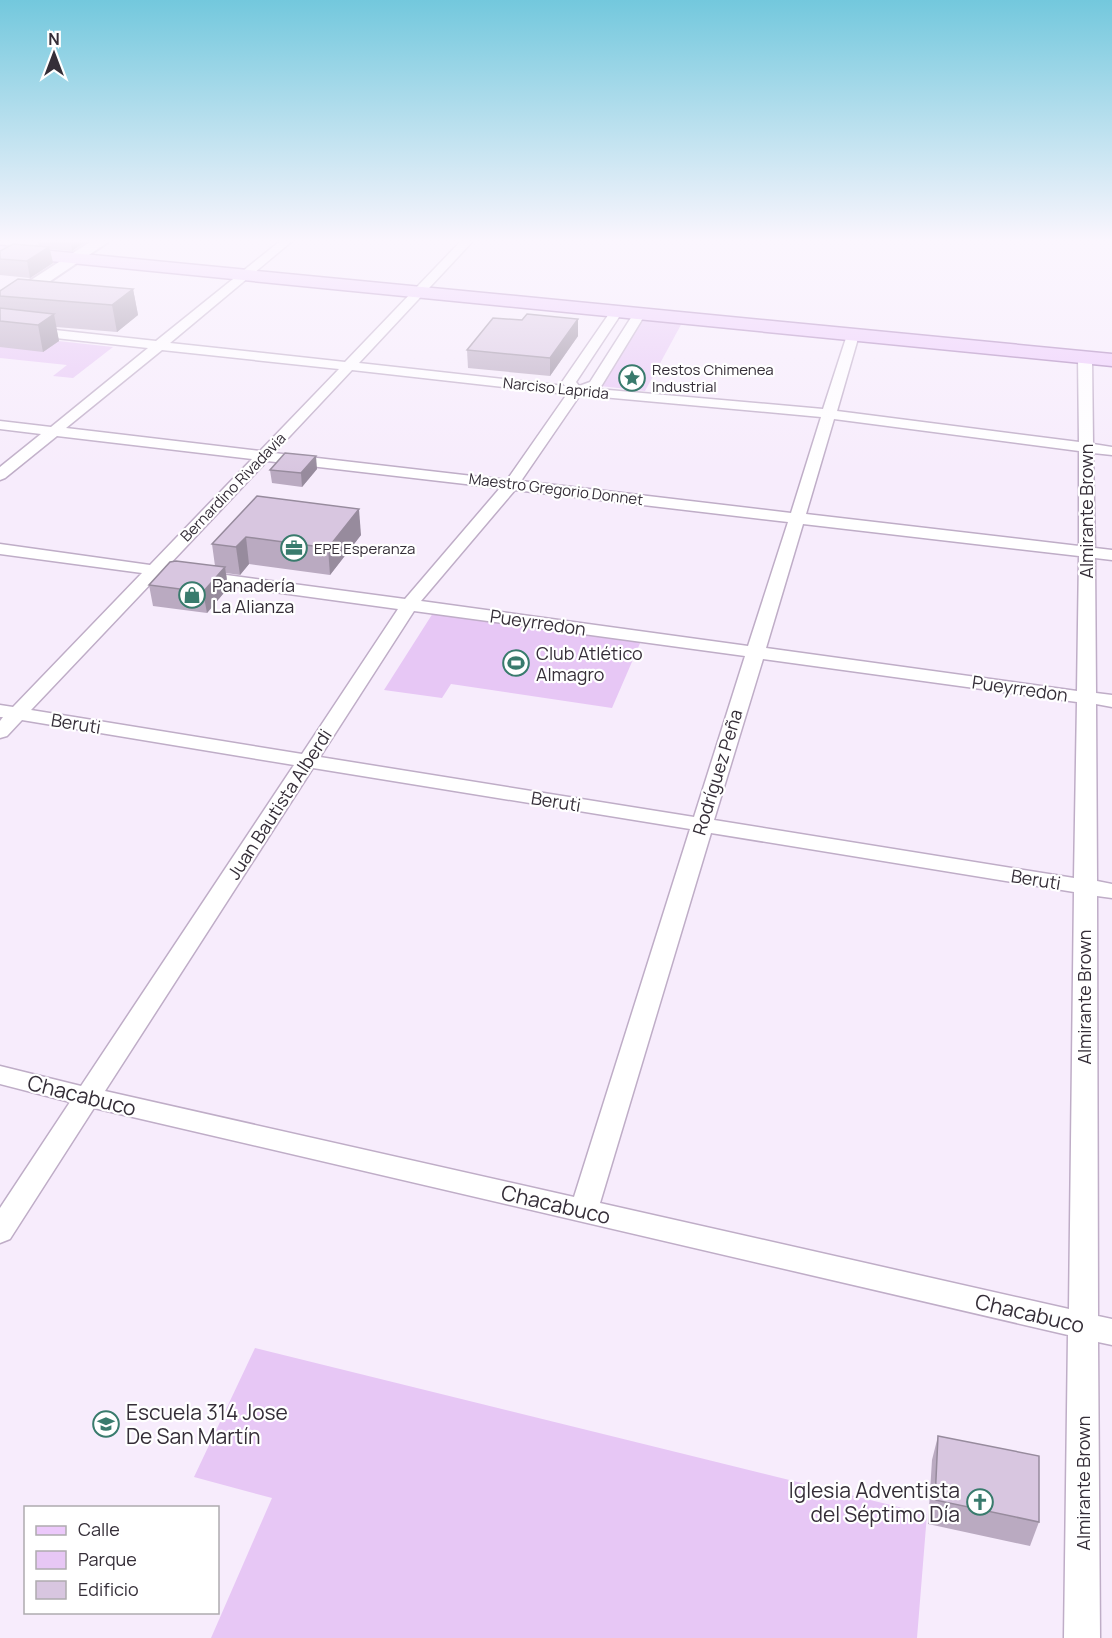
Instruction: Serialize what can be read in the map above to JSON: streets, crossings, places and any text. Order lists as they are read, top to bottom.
{
  "streets": {
    "street": [
      "Narciso Laprida",
      "Bernardino Rivadavia",
      "Maestro Gregorio Donnet",
      "Almirante Brown",
      "Pueyrredon",
      "Beruti",
      "Rodríguez Peña",
      "Juan Bautista Alberdi",
      "Chacabuco"
    ]
  },
  "crossings": [
    ["Narciso Laprida", "Bernardino Rivadavia"],
    ["Narciso Laprida", "Almirante Brown"],
    ["Narciso Laprida", "Rodríguez Peña"],
    ["Narciso Laprida", "Juan Bautista Alberdi"],
    ["Bernardino Rivadavia", "Maestro Gregorio Donnet"],
    ["Bernardino Rivadavia", "Pueyrredon"],
    ["Bernardino Rivadavia", "Beruti"],
    ["Maestro Gregorio Donnet", "Almirante Brown"],
    ["Maestro Gregorio Donnet", "Rodríguez Peña"],
    ["Maestro Gregorio Donnet", "Juan Bautista Alberdi"],
    ["Almirante Brown", "Pueyrredon"],
    ["Almirante Brown", "Beruti"],
    ["Almirante Brown", "Chacabuco"],
    ["Pueyrredon", "Rodríguez Peña"],
    ["Pueyrredon", "Juan Bautista Alberdi"],
    ["Beruti", "Rodríguez Peña"],
    ["Beruti", "Juan Bautista Alberdi"],
    ["Rodríguez Peña", "Chacabuco"],
    ["Juan Bautista Alberdi", "Chacabuco"]
  ],
  "places": {
    "place": ["Restos Chimenea Industrial"],
    "office": ["EPE Esperanza"],
    "shop": ["Panadería La Alianza"],
    "sports": ["Club Atlético Almagro"],
    "school or university": ["Escuela 314 Jose De San Martín"],
    "church": ["Iglesia Adventista del Séptimo Día"]
  },
  "legend": ["Calle", "Parque", "Edificio"],
  "north": "top"
}
